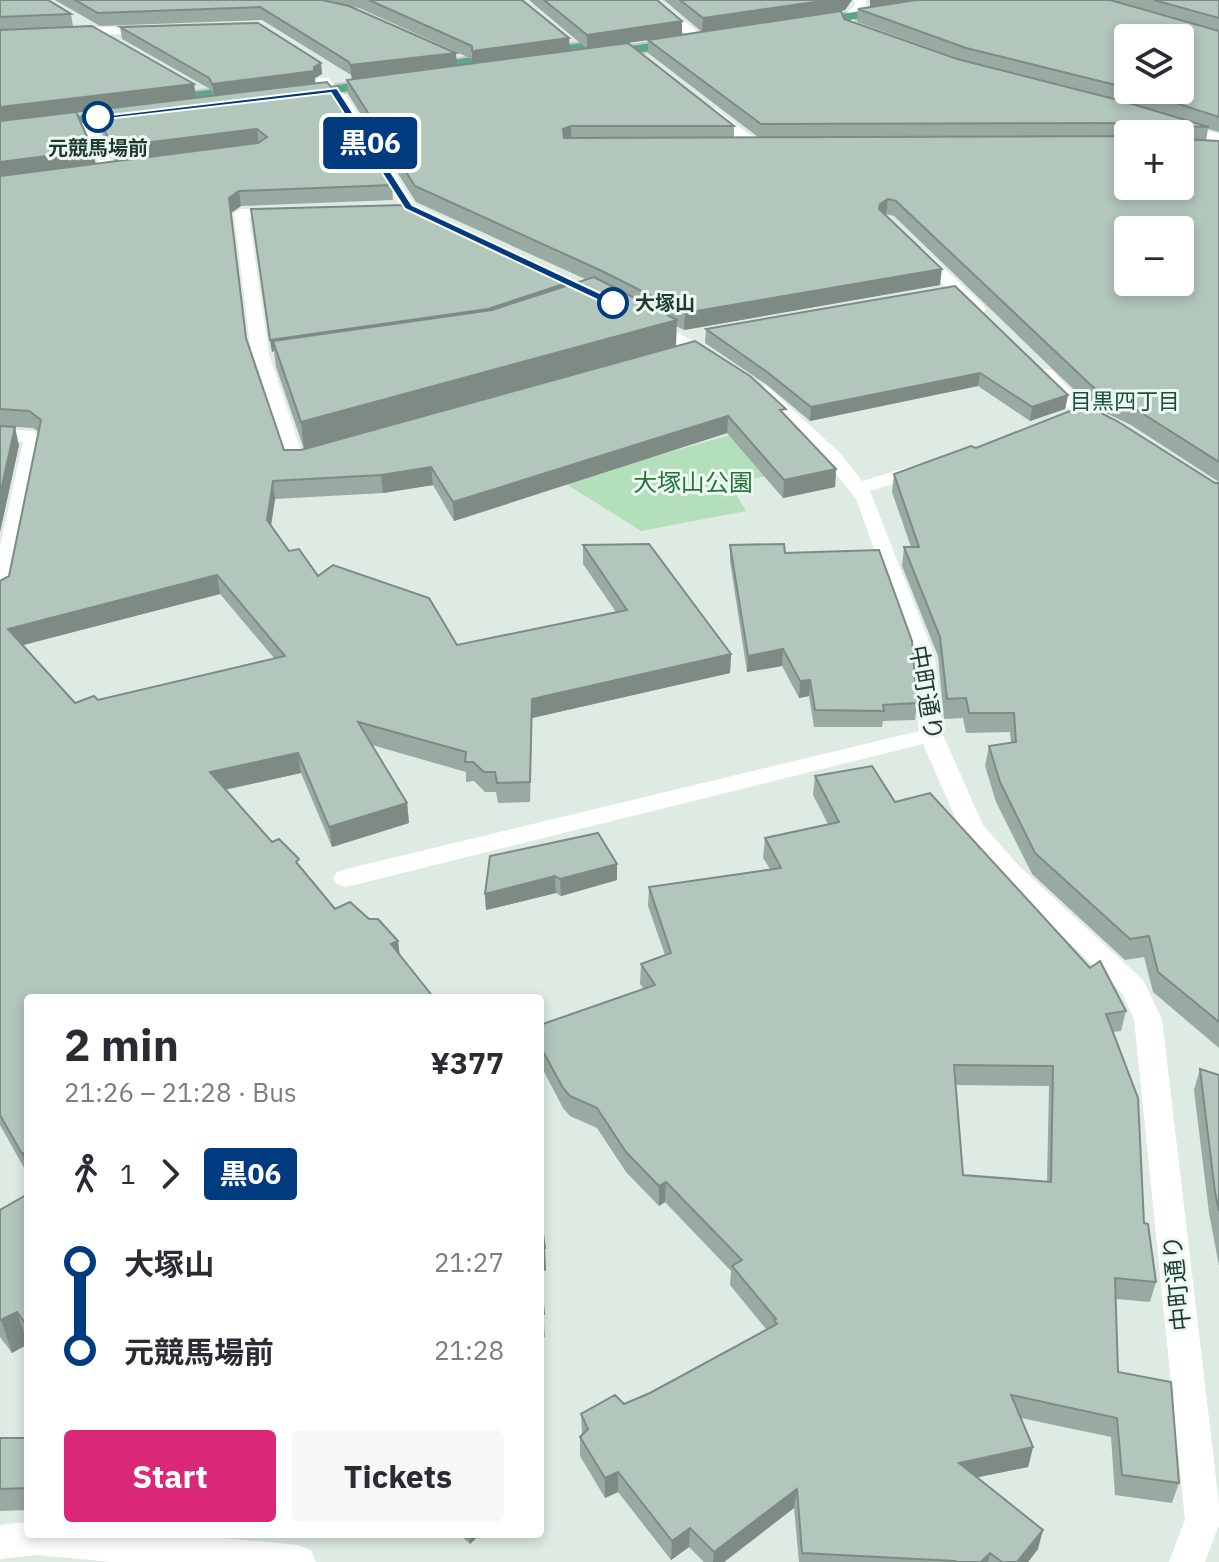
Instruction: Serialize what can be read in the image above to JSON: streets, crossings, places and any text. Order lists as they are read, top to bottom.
{
  "streets": {
    "street": ["中町通り"]
  },
  "districts": ["目黒四丁目"],
  "parks": ["大塚山公園"],
  "places": ["元競馬場前", "大塚山"],
  "lines": ["bus line 黒06"],
  "page": {
    "on_map": "黒06",
    "map_buttons": ["+", "−"],
    "heading": ["2 min", "21:26 – 21:28 · Bus", "¥377"],
    "legs": ["1", "黒06"],
    "list": [
      {
        "name": "大塚山",
        "value": "21:27"
      },
      {
        "name": "元競馬場前",
        "value": "21:28"
      }
    ],
    "buttons": ["Start", "Tickets"]
  }
}
